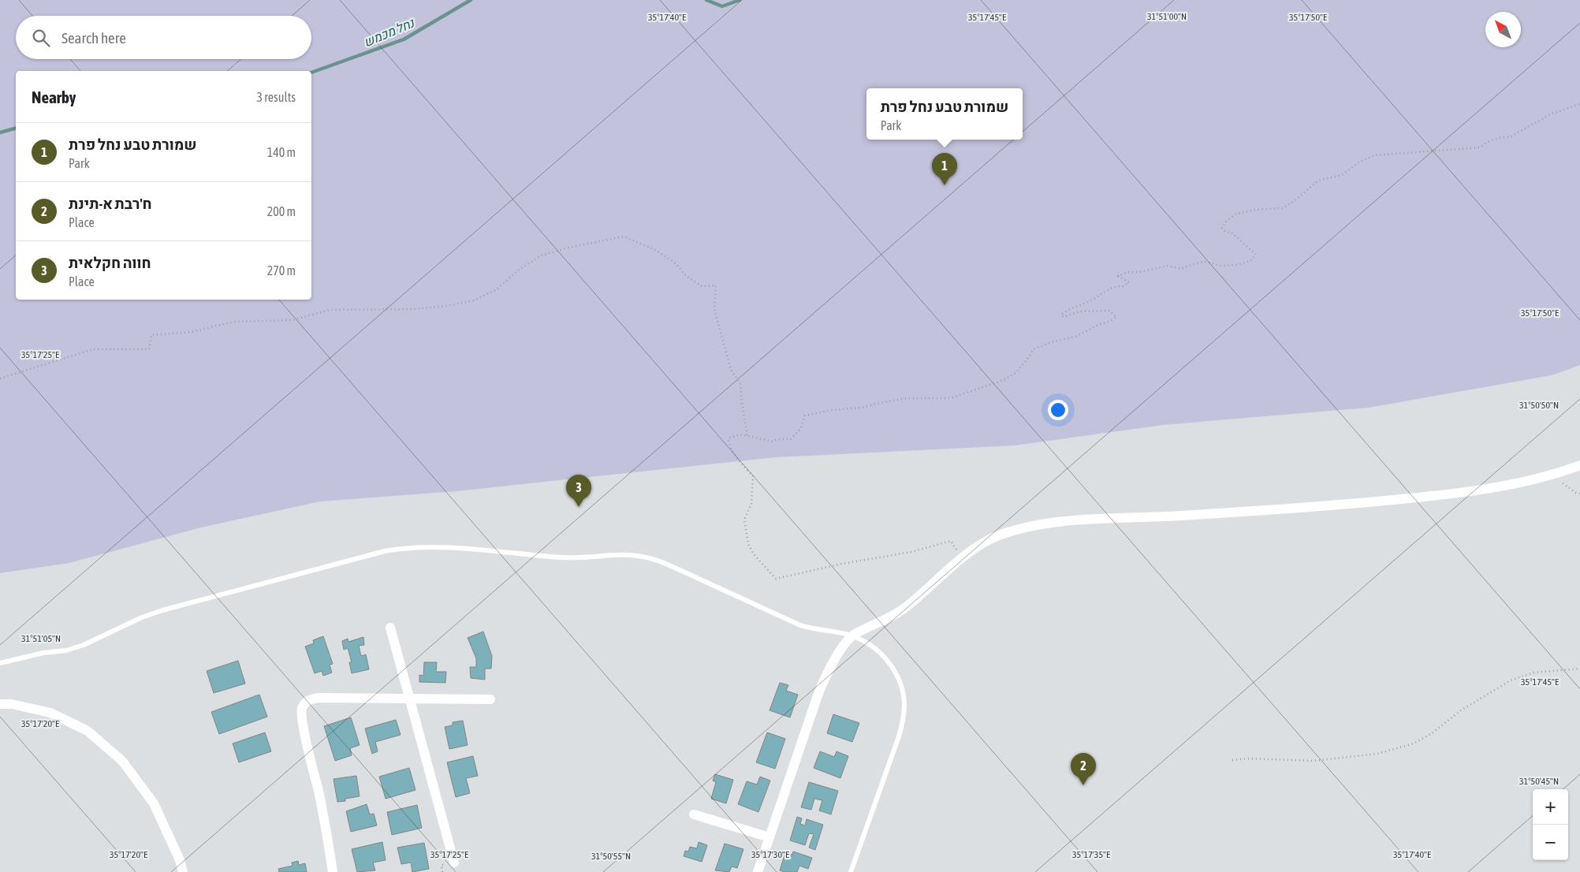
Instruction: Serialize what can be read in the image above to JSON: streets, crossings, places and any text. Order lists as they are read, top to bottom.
{
  "water": ["נחל מכמש"],
  "north": "top left",
  "page": {
    "search": "Search here",
    "heading": ["Nearby", "3 results"],
    "popup": ["שמורת טבע נחל פרת", "Park"],
    "list": [
      {
        "mark": "1",
        "name": "שמורת טבע נחל פרת",
        "note": "Park",
        "value": "140 m"
      },
      {
        "mark": "2",
        "name": "ח'רבת א-תינת",
        "note": "Place",
        "value": "200 m"
      },
      {
        "mark": "3",
        "name": "חווה חקלאית",
        "note": "Place",
        "value": "270 m"
      }
    ],
    "pins": ["1", "3", "2"],
    "map_buttons": ["+", "−"]
  },
  "coordinates": [
    "31°51'00\"N",
    "35°17'40\"E",
    "35°17'45\"E",
    "35°17'50\"E",
    "35°17'25\"E",
    "31°50'50\"N",
    "31°51'05\"N",
    "35°17'20\"E",
    "31°50'45\"N",
    "35°17'30\"E",
    "35°17'35\"E",
    "31°50'55\"N"
  ]
}
